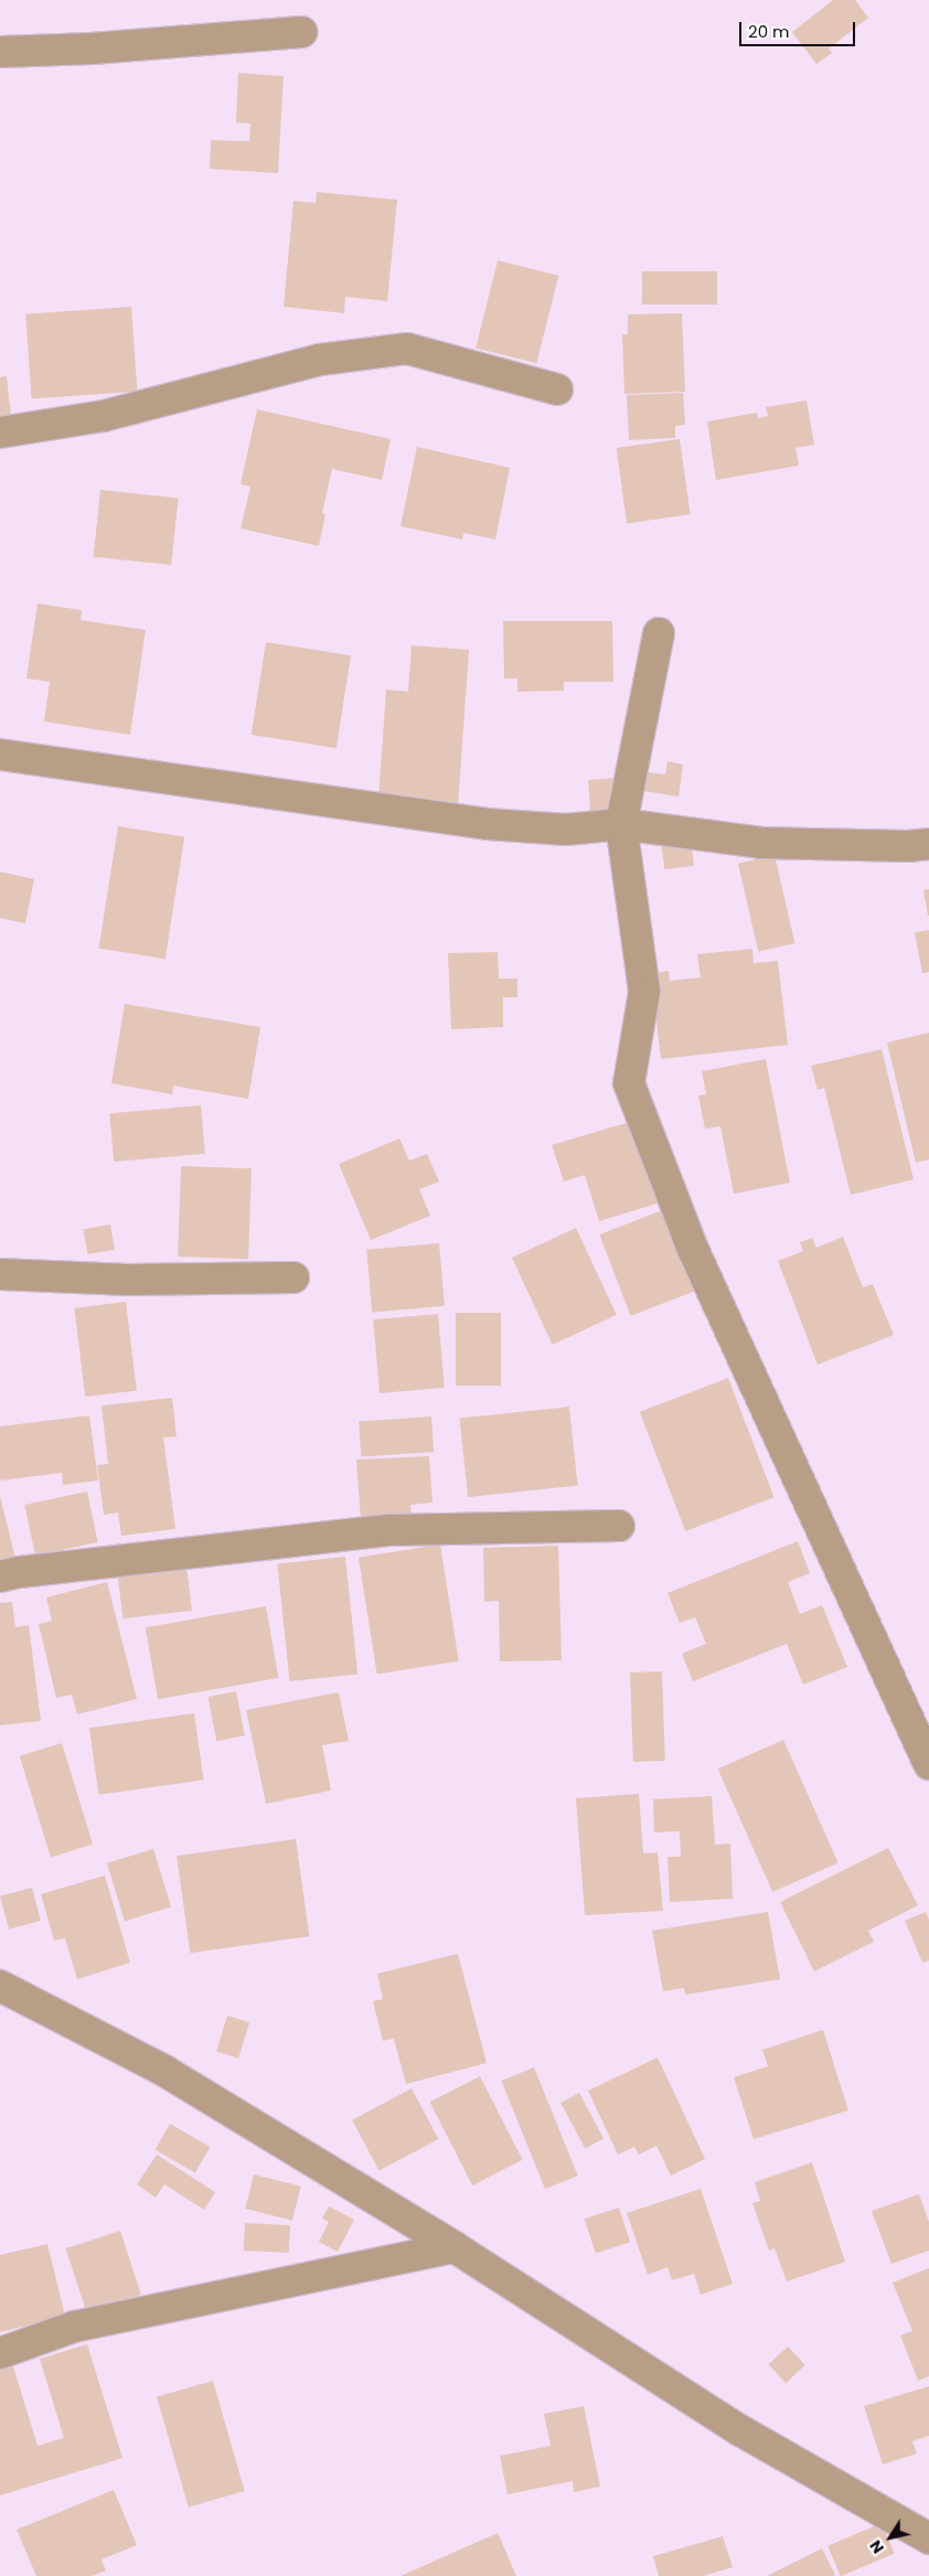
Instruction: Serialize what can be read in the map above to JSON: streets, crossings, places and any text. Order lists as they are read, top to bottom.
{
  "scale_bar": "20 m",
  "north": "bottom left"
}
